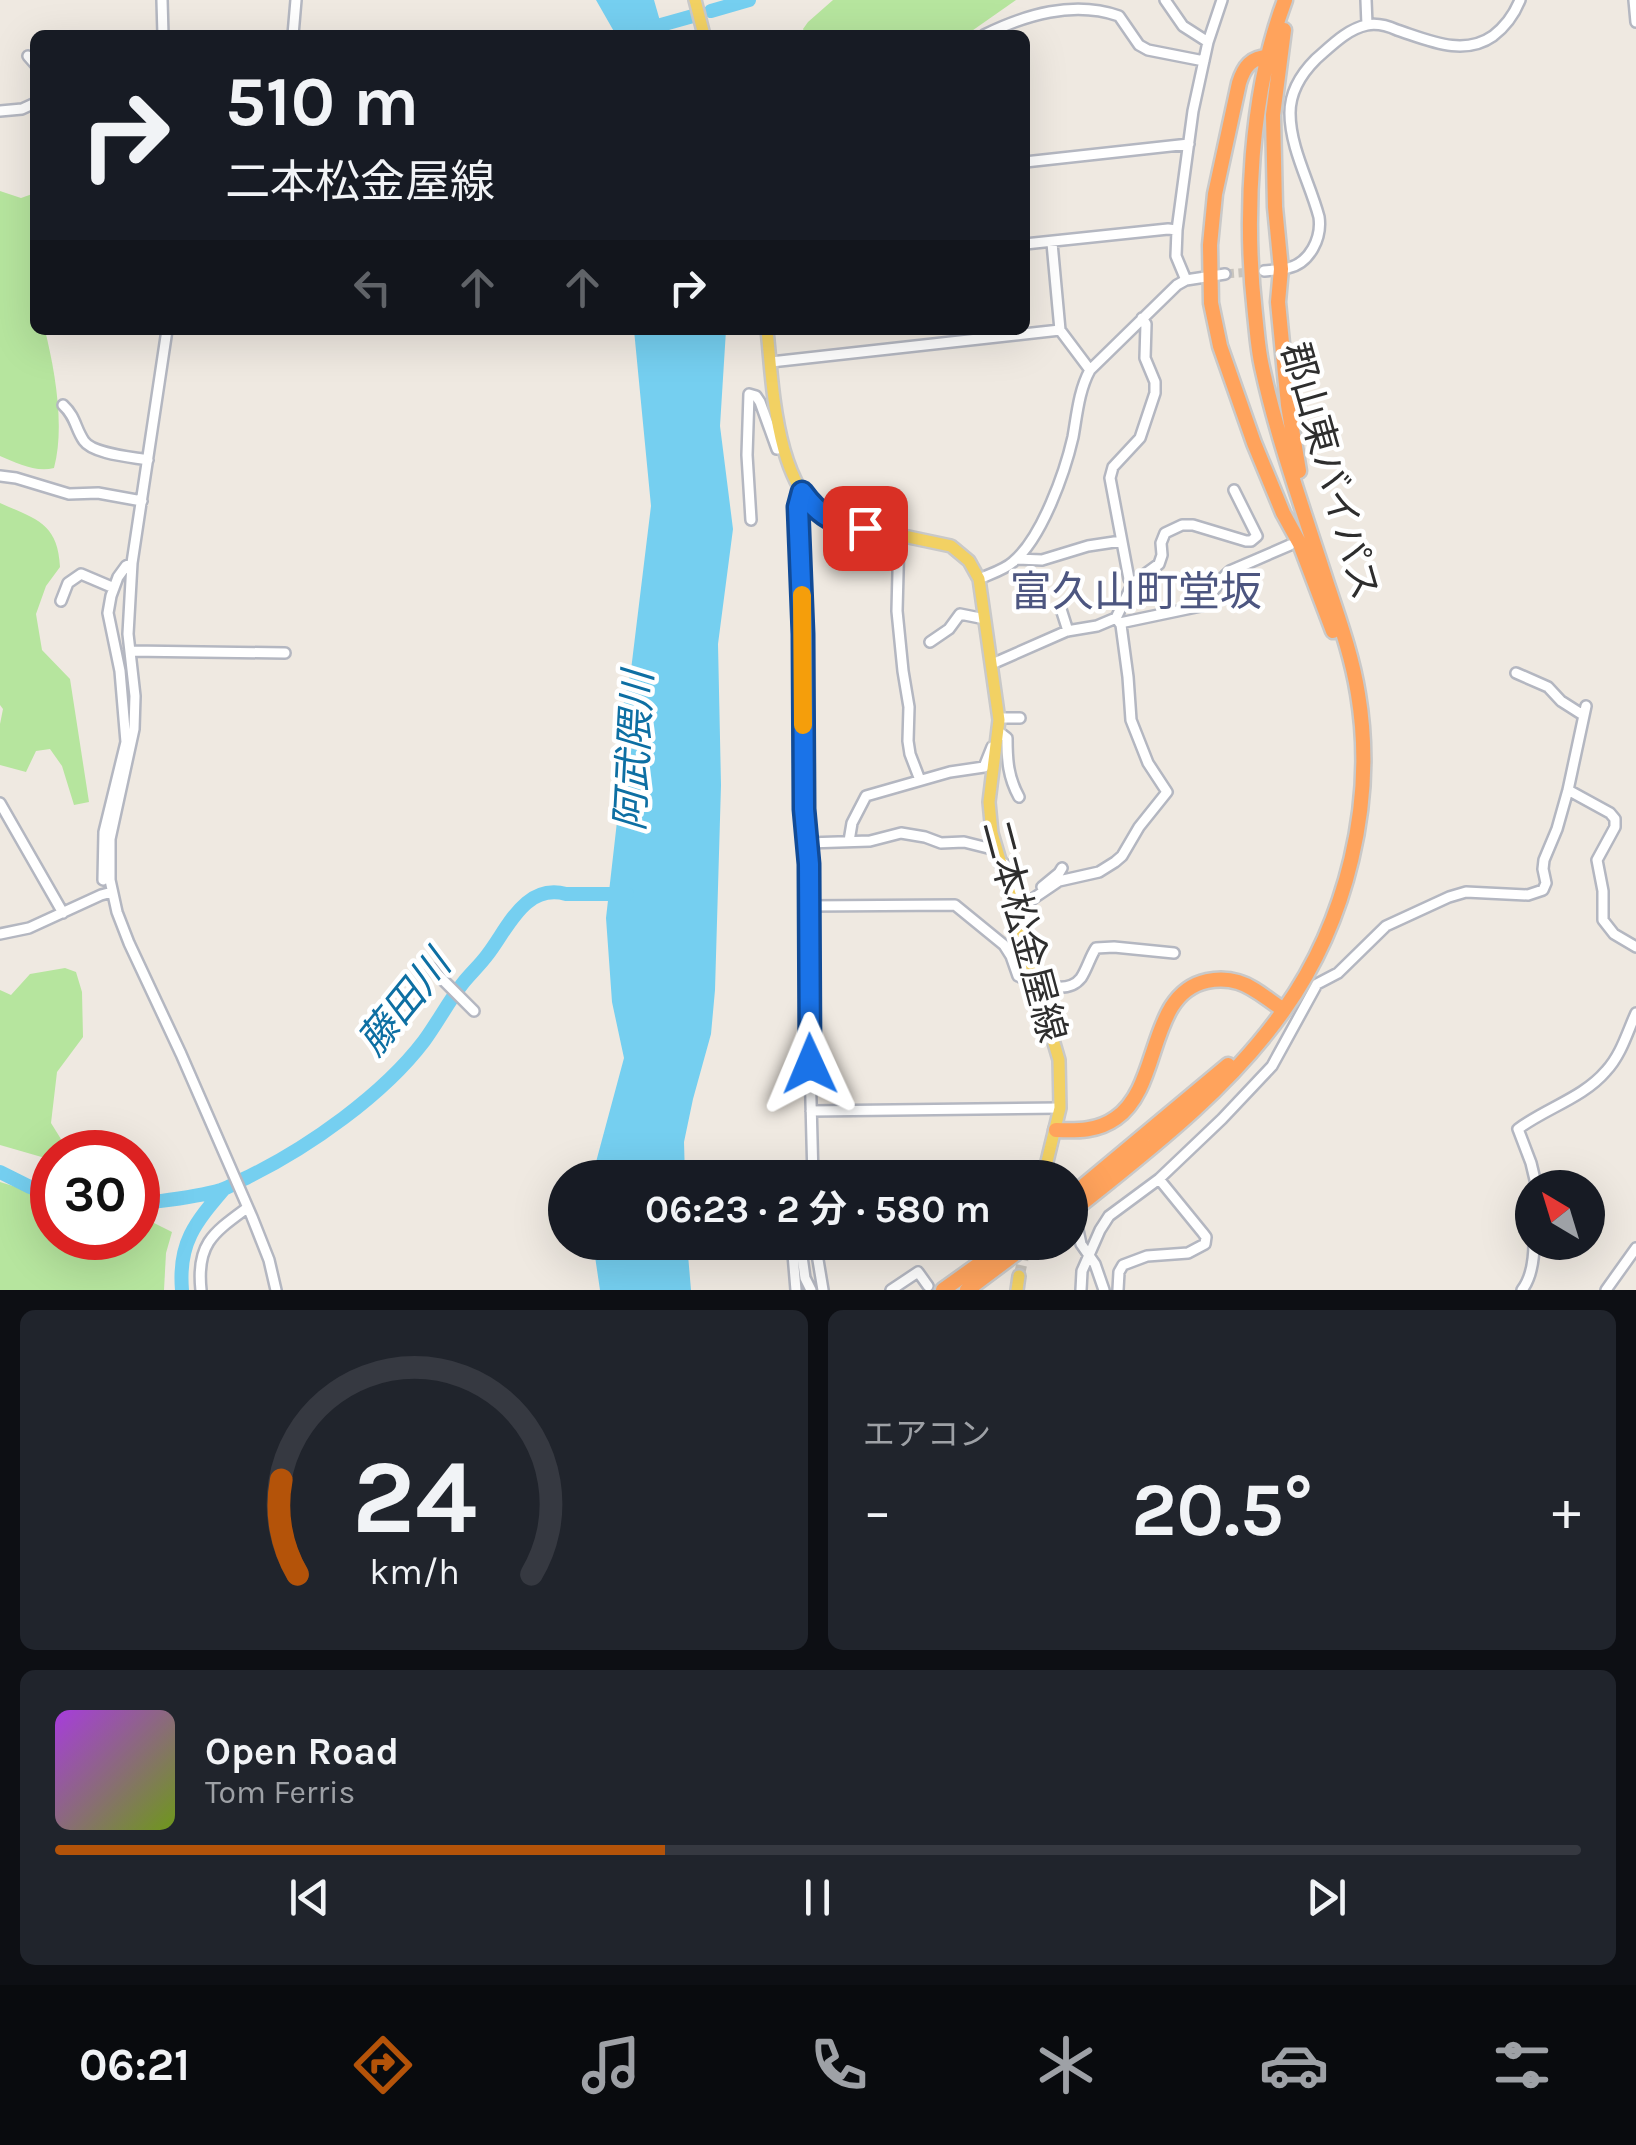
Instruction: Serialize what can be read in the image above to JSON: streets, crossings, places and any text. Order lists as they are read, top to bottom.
{
  "streets": {
    "highway": ["郡山東バイパス"],
    "main road": ["二本松金屋線"]
  },
  "districts": ["富久山町堂坂"],
  "water": ["阿武隈川", "藤田川"],
  "north": "top left",
  "page": {
    "turn": ["510 m", "二本松金屋線"],
    "limit": "30",
    "trip": "06:23 · 2 分 · 580 m",
    "tile": "エアコン",
    "heat": ["−", "20.5°", "+"],
    "song": ["Open Road", "Tom Ferris"],
    "tabs": "06:21",
    "gauge": ["24", "km/h"]
  }
}
